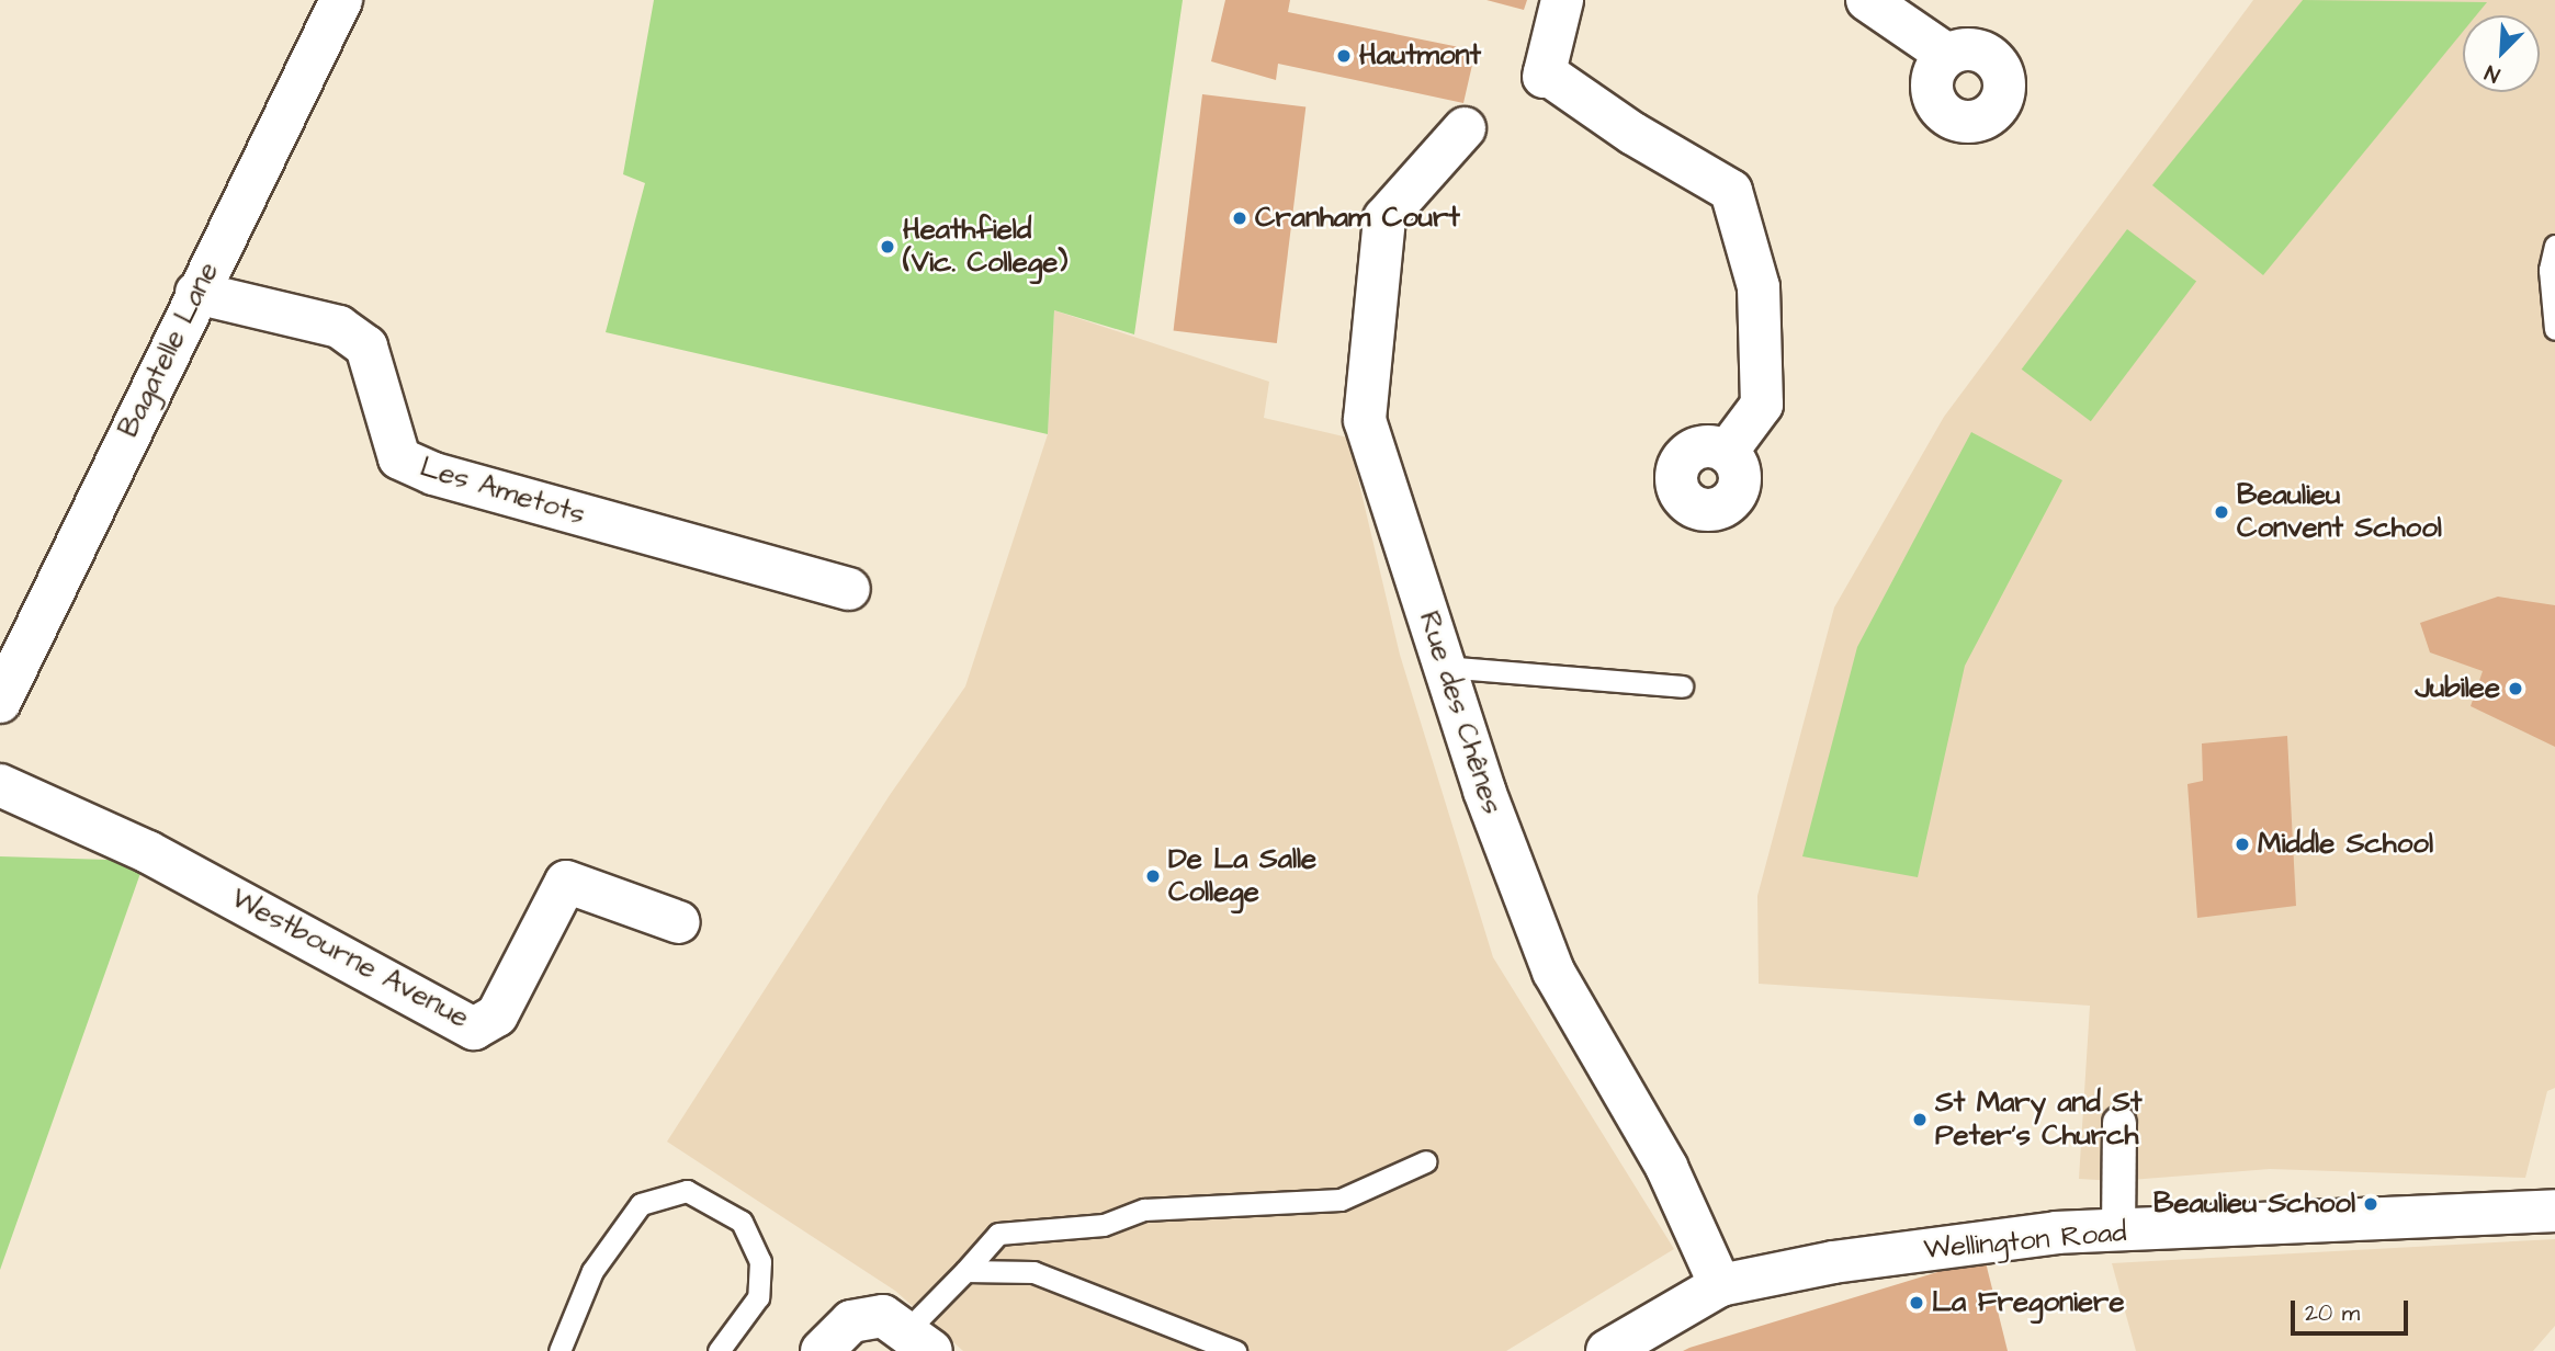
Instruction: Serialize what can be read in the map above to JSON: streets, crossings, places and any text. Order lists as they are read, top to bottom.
{
  "streets": {
    "street": [
      "Bagatelle Lane",
      "Les Ametots",
      "Rue des Chênes",
      "Westbourne Avenue",
      "Wellington Road"
    ]
  },
  "crossings": [
    ["Bagatelle Lane", "Les Ametots"],
    ["Rue des Chênes", "Wellington Road"]
  ],
  "places": [
    "Hautmont",
    "Cranham Court",
    "Heathfield (Vic. College)",
    "Beaulieu Convent School",
    "Jubilee",
    "Middle School",
    "De La Salle College",
    "St Mary and St Peter's Church",
    "Beaulieu School",
    "La Fregoniere"
  ],
  "scale_bar": "20 m",
  "north": "bottom left"
}
